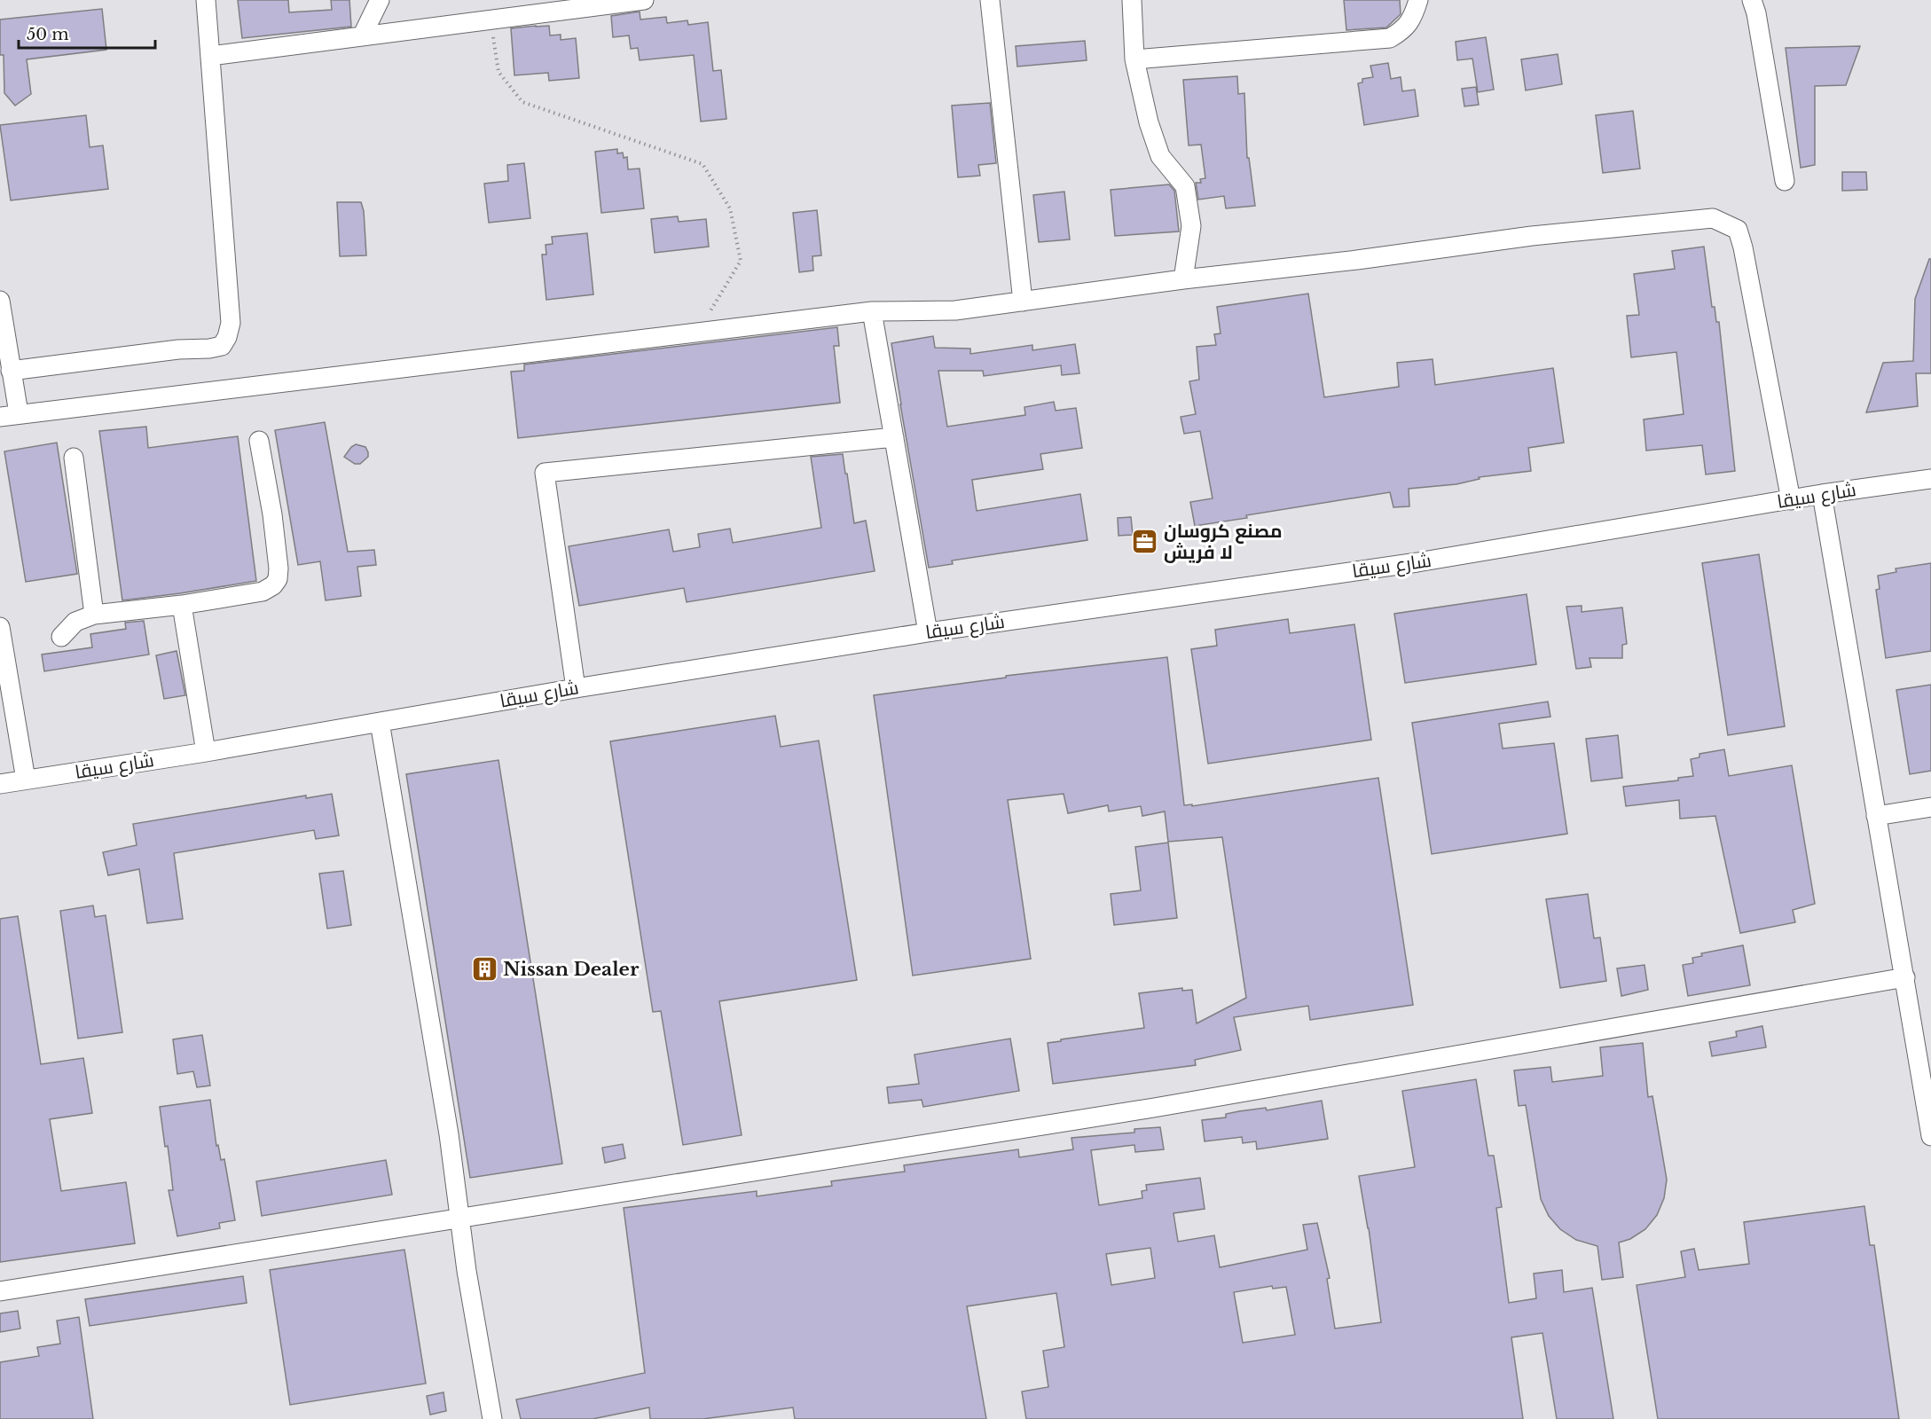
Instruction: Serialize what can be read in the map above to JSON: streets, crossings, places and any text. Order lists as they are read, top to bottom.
{
  "streets": {
    "street": ["شارع سيقا"]
  },
  "places": {
    "office": ["مصنع كروسان لا فريش"],
    "building": ["Nissan Dealer"]
  },
  "scale_bar": "50 m"
}
